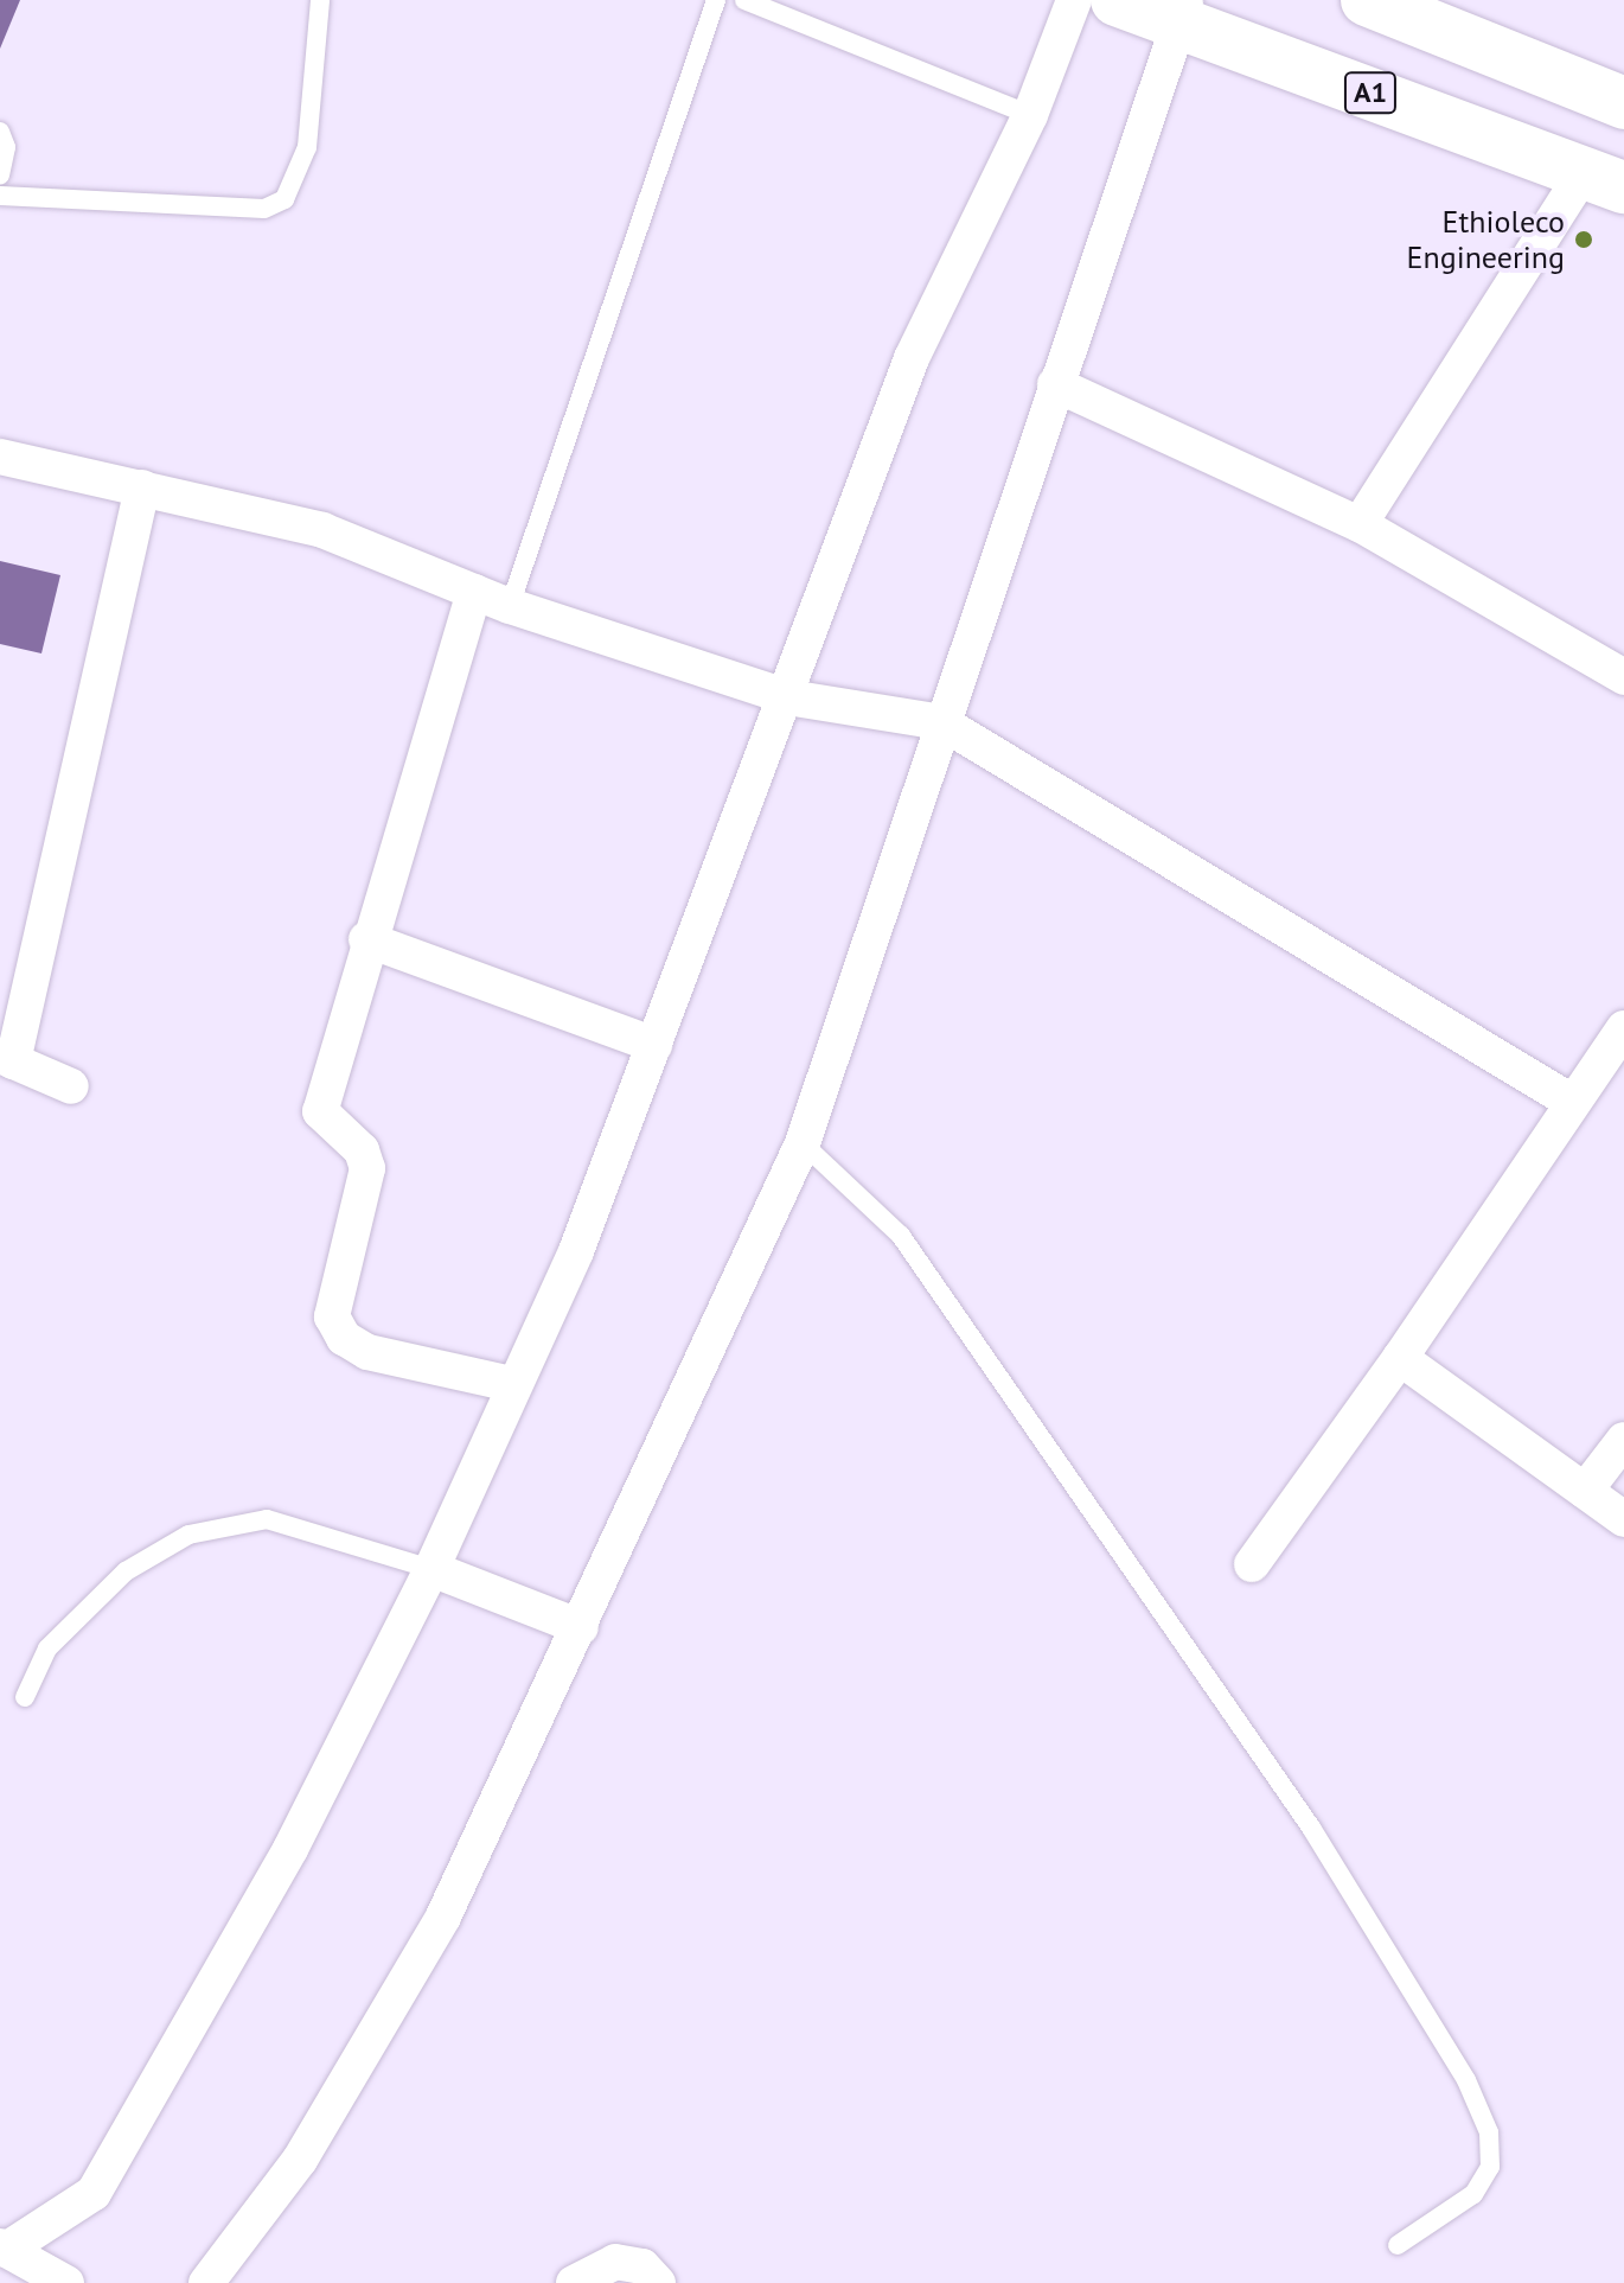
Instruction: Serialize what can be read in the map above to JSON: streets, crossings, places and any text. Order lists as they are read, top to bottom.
{
  "streets": {
    "main road": ["A1"]
  },
  "places": ["Ethioleco Engineering"]
}
